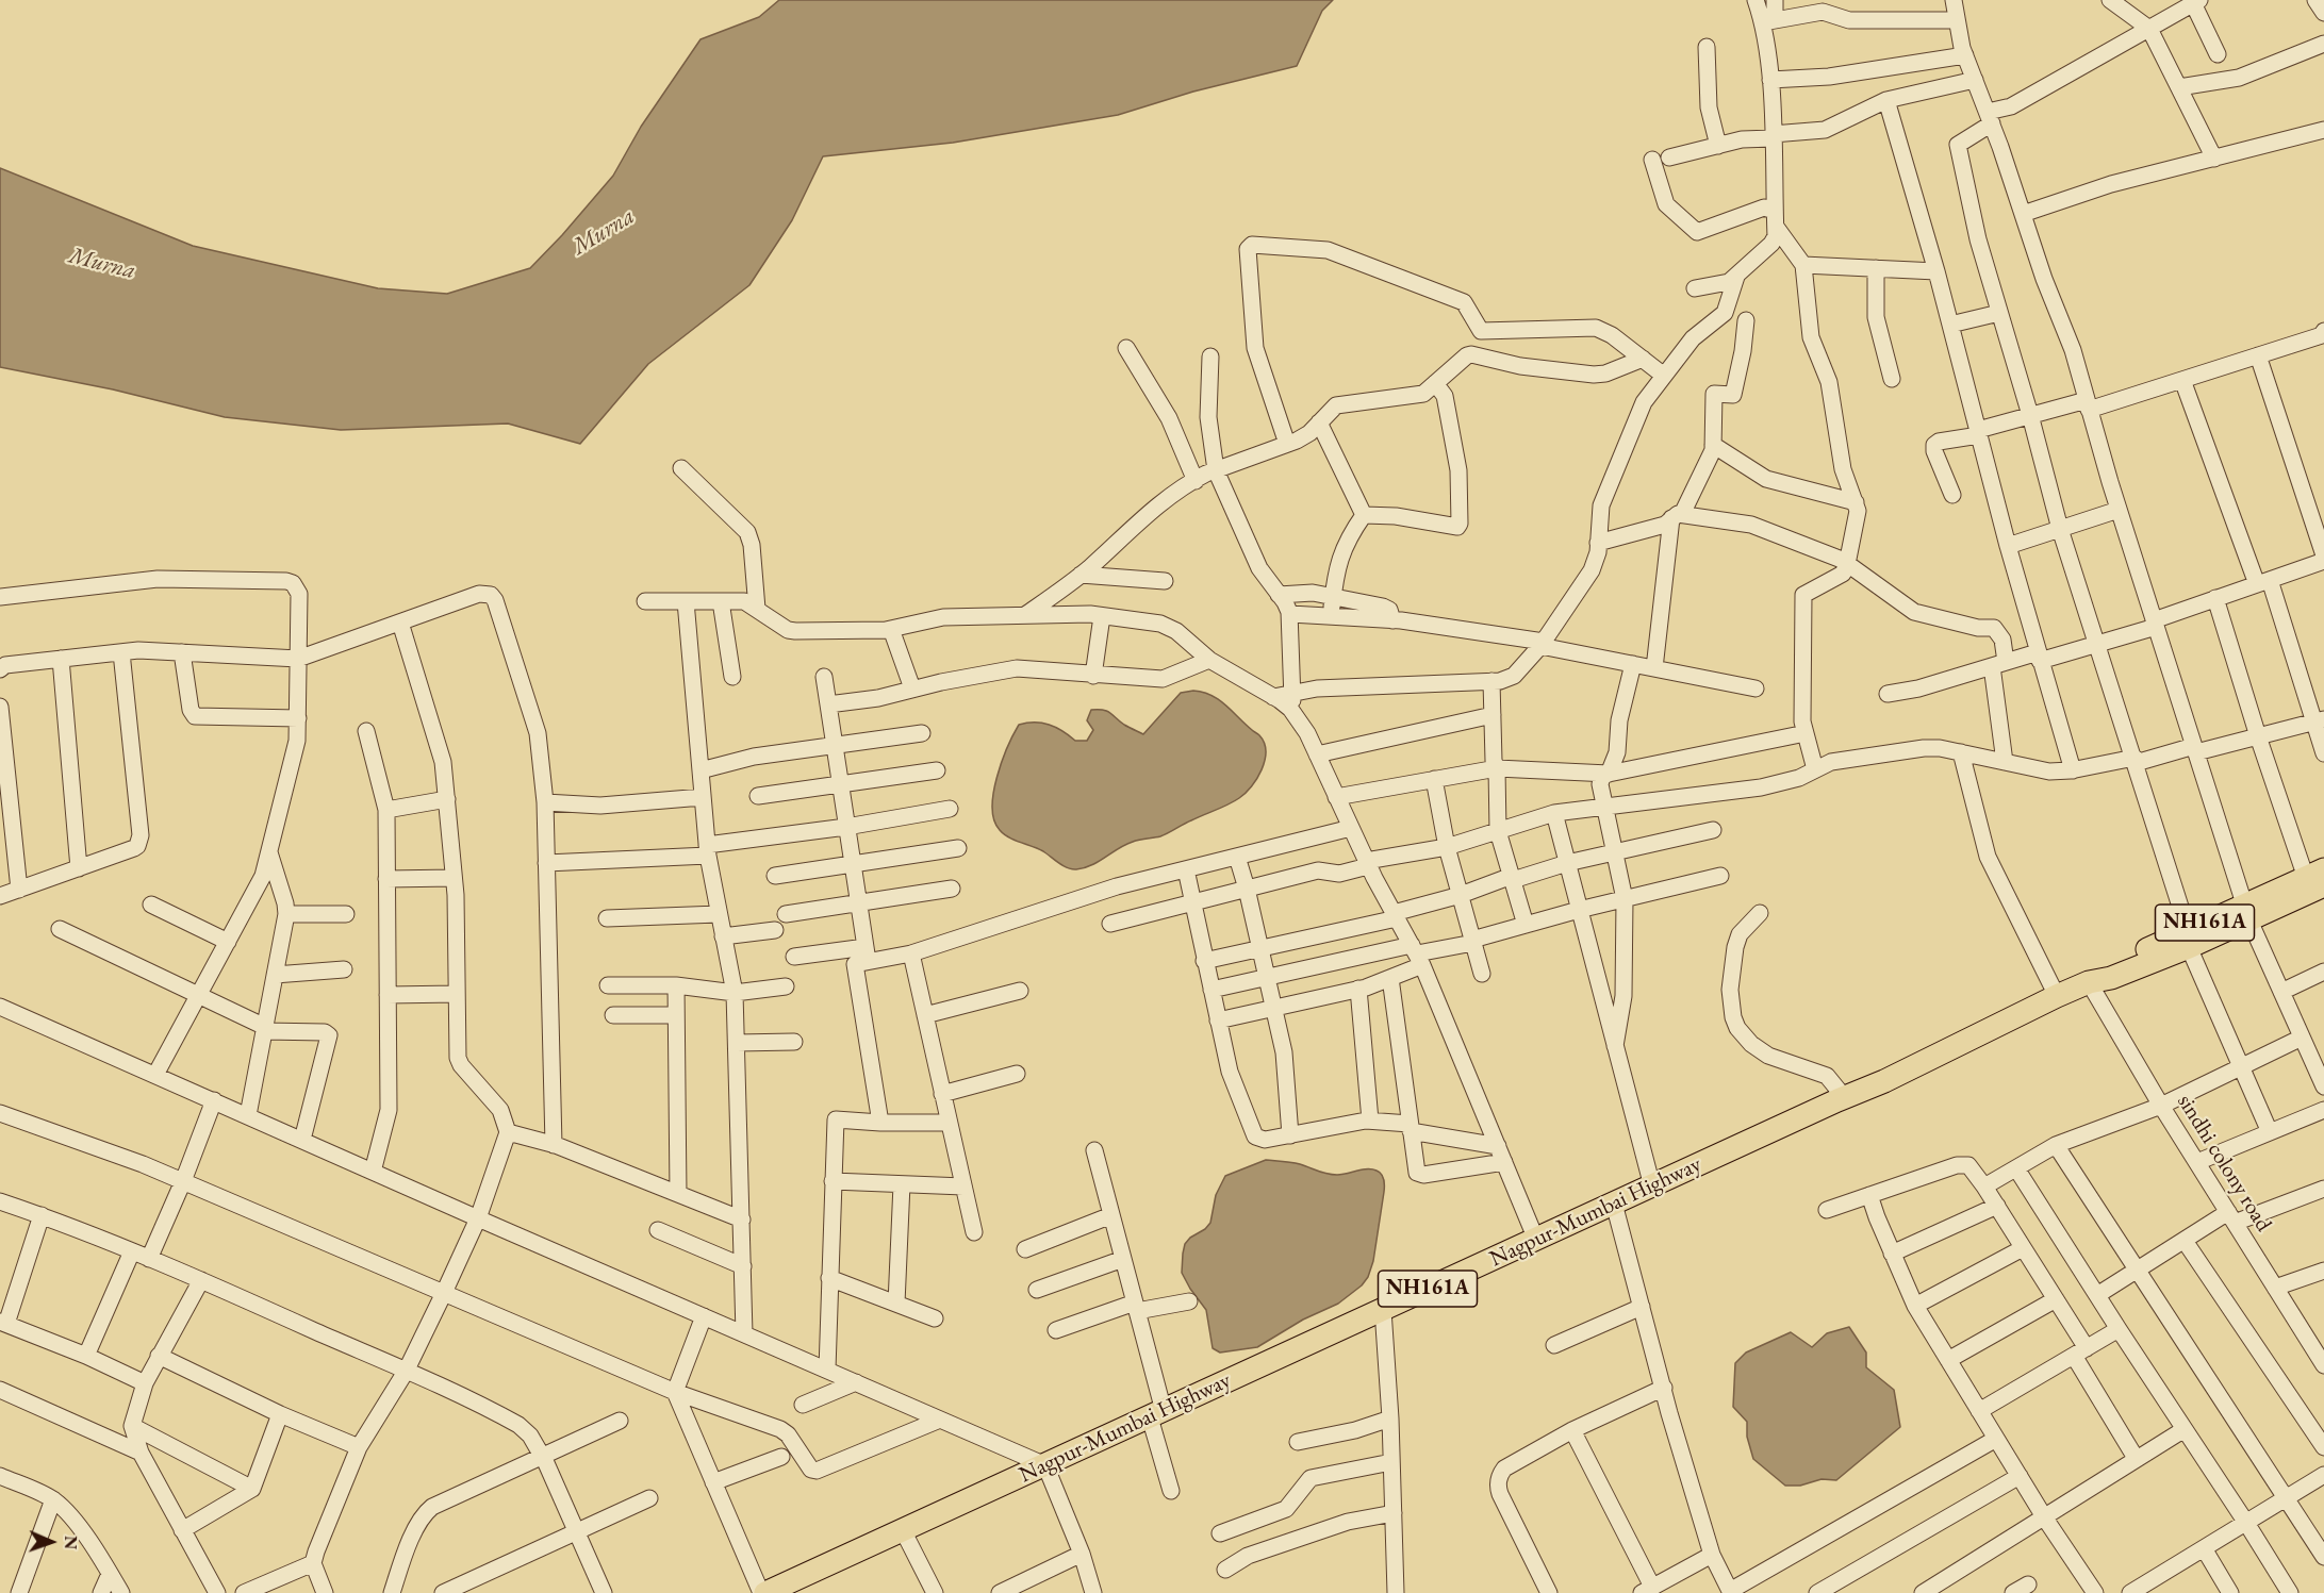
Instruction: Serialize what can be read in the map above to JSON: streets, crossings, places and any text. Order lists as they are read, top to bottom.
{
  "streets": {
    "highway": ["NH161A", "Nagpur-Mumbai Highway"],
    "street": ["sindhi colony road"]
  },
  "crossings": [
    ["NH161A", "sindhi colony road"],
    ["NH161A", "Nagpur-Mumbai Highway"],
    ["sindhi colony road", "Nagpur-Mumbai Highway"]
  ],
  "water": ["Murna"],
  "north": "right"
}
